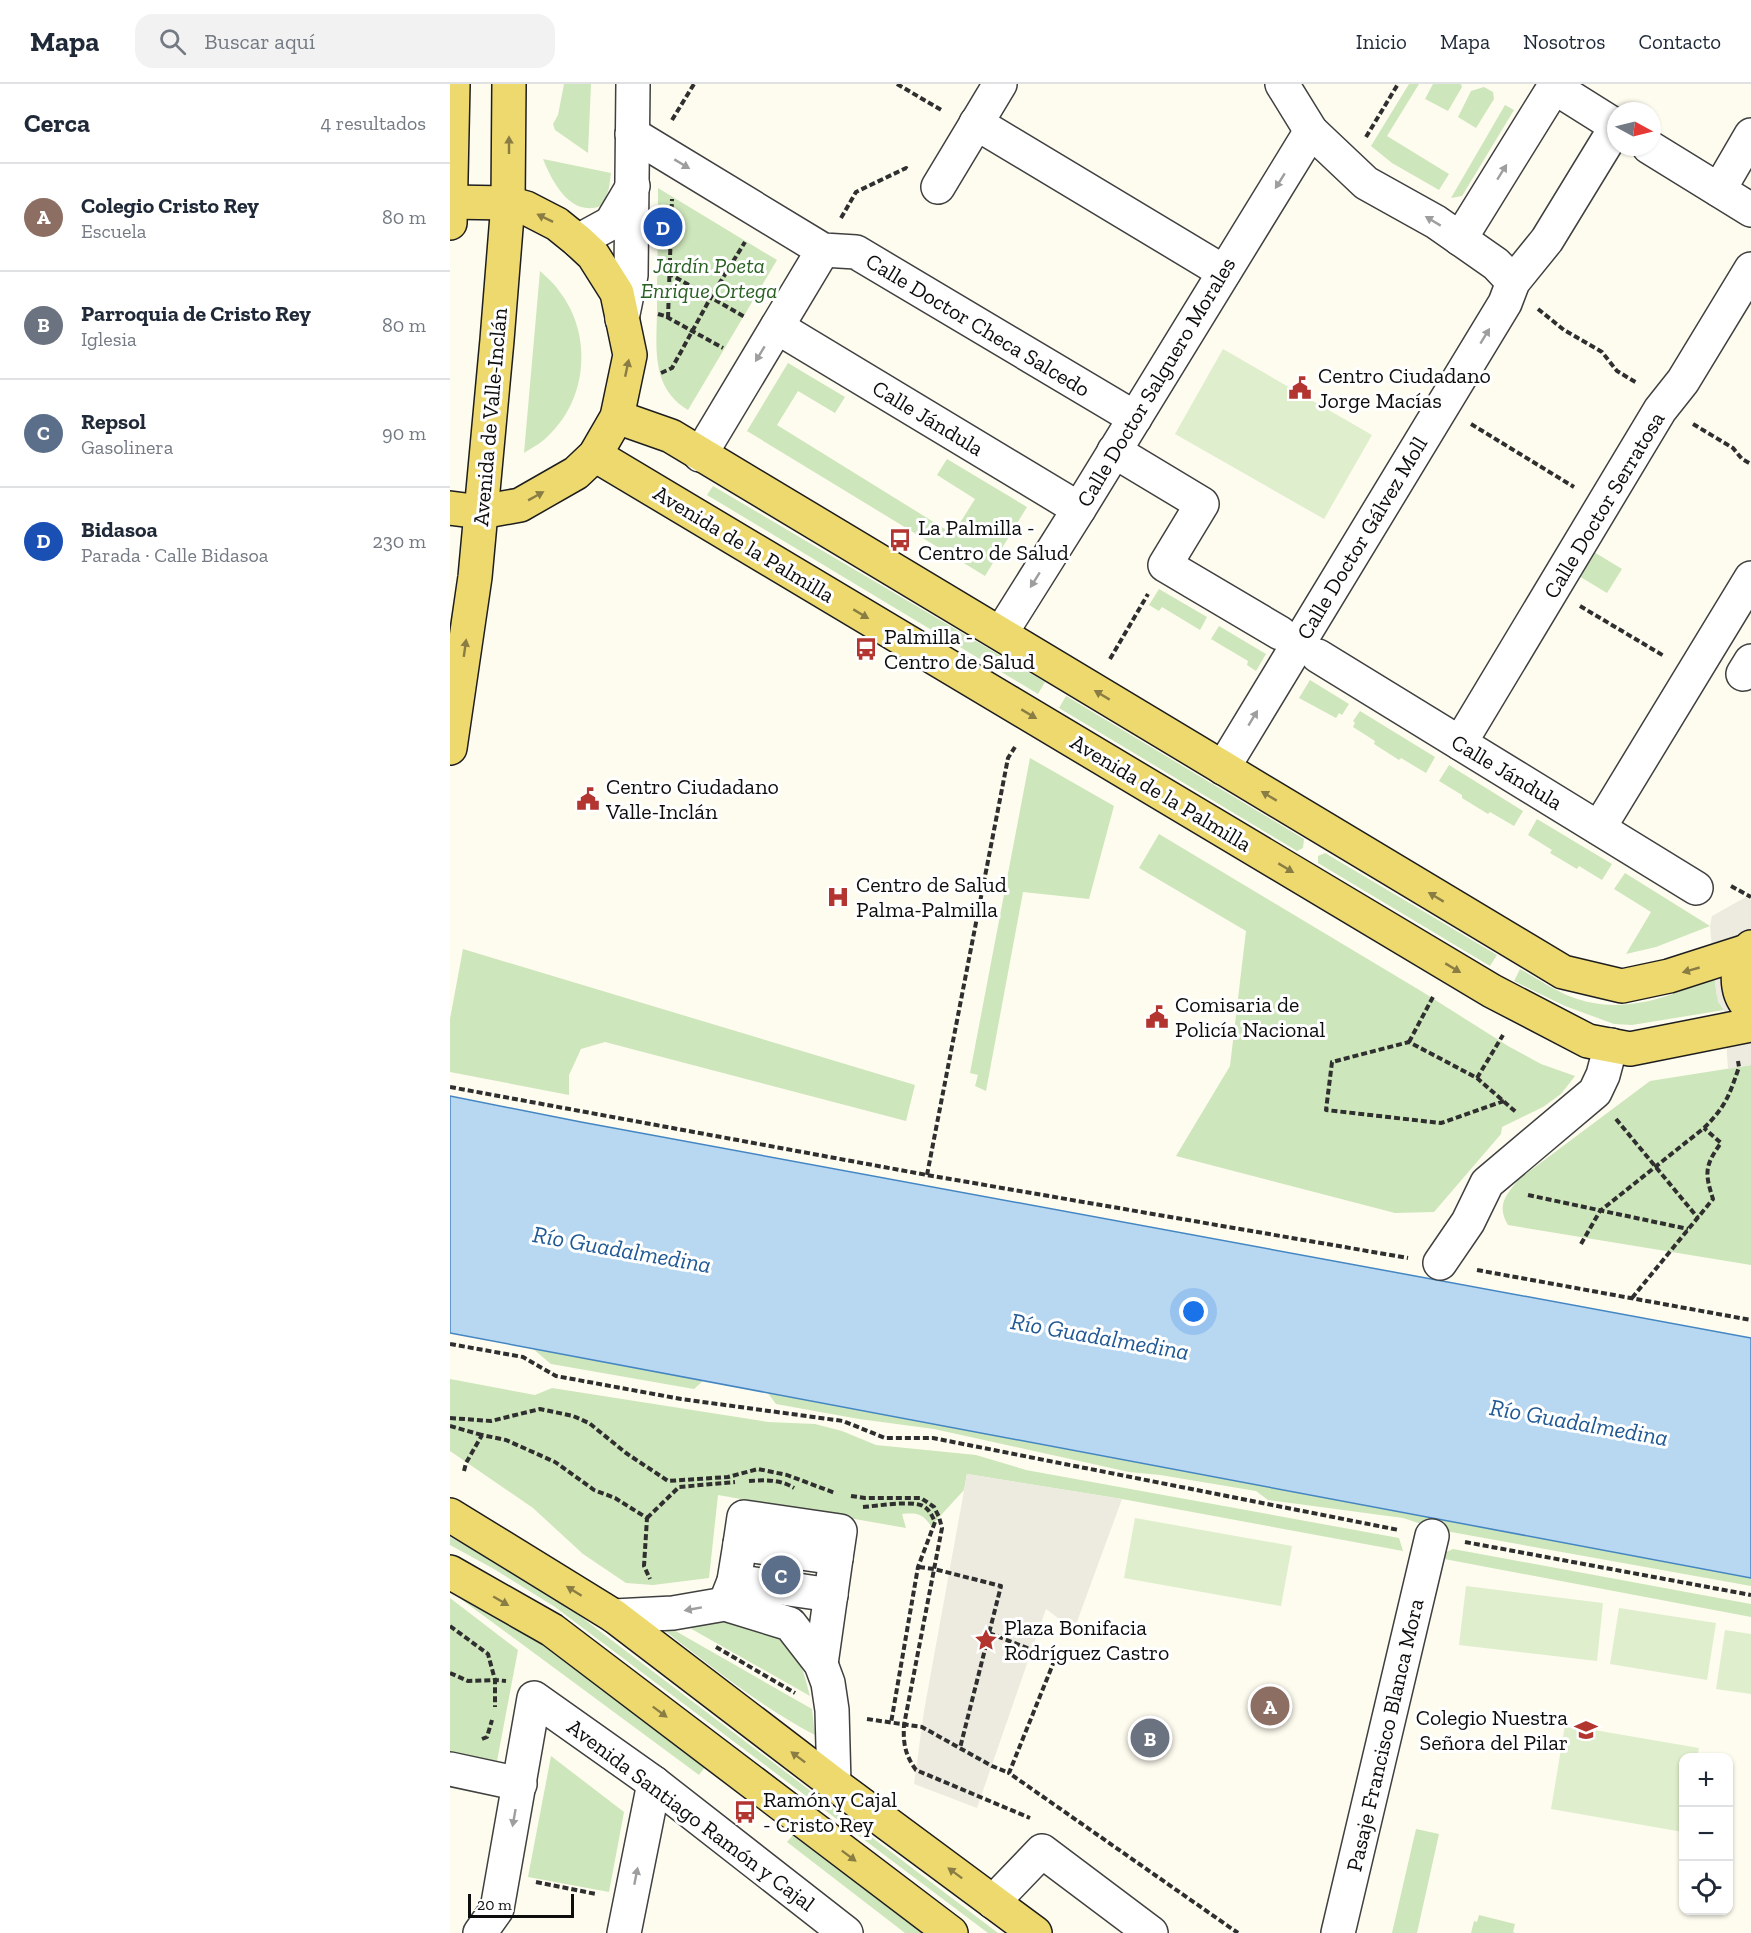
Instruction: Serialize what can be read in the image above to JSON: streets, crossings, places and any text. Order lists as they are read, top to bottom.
{
  "streets": {
    "main road": ["Avenida de Valle-Inclán", "Avenida de la Palmilla"],
    "street": [
      "Calle Doctor Checa Salcedo",
      "Calle Doctor Salguero Morales",
      "Calle Jándula",
      "Calle Doctor Serratosa",
      "Calle Doctor Gálvez Moll",
      "Pasaje Francisco Blanca Mora",
      "Avenida Santiago Ramón y Cajal"
    ]
  },
  "crossings": [
    ["Calle Doctor Checa Salcedo", "Calle Doctor Salguero Morales"],
    ["Calle Doctor Salguero Morales", "Calle Jándula"],
    ["Calle Jándula", "Calle Doctor Serratosa"]
  ],
  "one_way": ["Calle Doctor Checa Salcedo", "Calle Doctor Salguero Morales", "Calle Doctor Gálvez Moll"],
  "water": ["Río Guadalmedina"],
  "parks": ["Jardín Poeta Enrique Ortega"],
  "places": {
    "public building": ["Centro Ciudadano Jorge Macías", "Centro Ciudadano Valle-Inclán", "Comisaria de Policía Nacional"],
    "bus stop": ["La Palmilla - Centro de Salud", "Palmilla - Centro de Salud", "Ramón y Cajal - Cristo Rey"],
    "hospital": ["Centro de Salud Palma-Palmilla"],
    "place": ["Plaza Bonifacia Rodríguez Castro"],
    "school or university": ["Colegio Nuestra Señora del Pilar"]
  },
  "scale_bar": "20 m",
  "north": "right",
  "page": {
    "header": "Mapa",
    "search": "Buscar aquí",
    "nav": [
      "Inicio",
      "Mapa",
      "Nosotros",
      "Contacto"
    ],
    "heading": ["Cerca", "4 resultados"],
    "list": [
      {
        "mark": "A",
        "name": "Colegio Cristo Rey",
        "note": "Escuela",
        "value": "80 m"
      },
      {
        "mark": "B",
        "name": "Parroquia de Cristo Rey",
        "note": "Iglesia",
        "value": "80 m"
      },
      {
        "mark": "C",
        "name": "Repsol",
        "note": "Gasolinera",
        "value": "90 m"
      },
      {
        "mark": "D",
        "name": "Bidasoa",
        "note": "Parada · Calle Bidasoa",
        "value": "230 m"
      }
    ],
    "pins": [
      "D",
      "C",
      "A",
      "B"
    ],
    "map_buttons": ["+", "−"],
    "scale": "20 m"
  }
}
